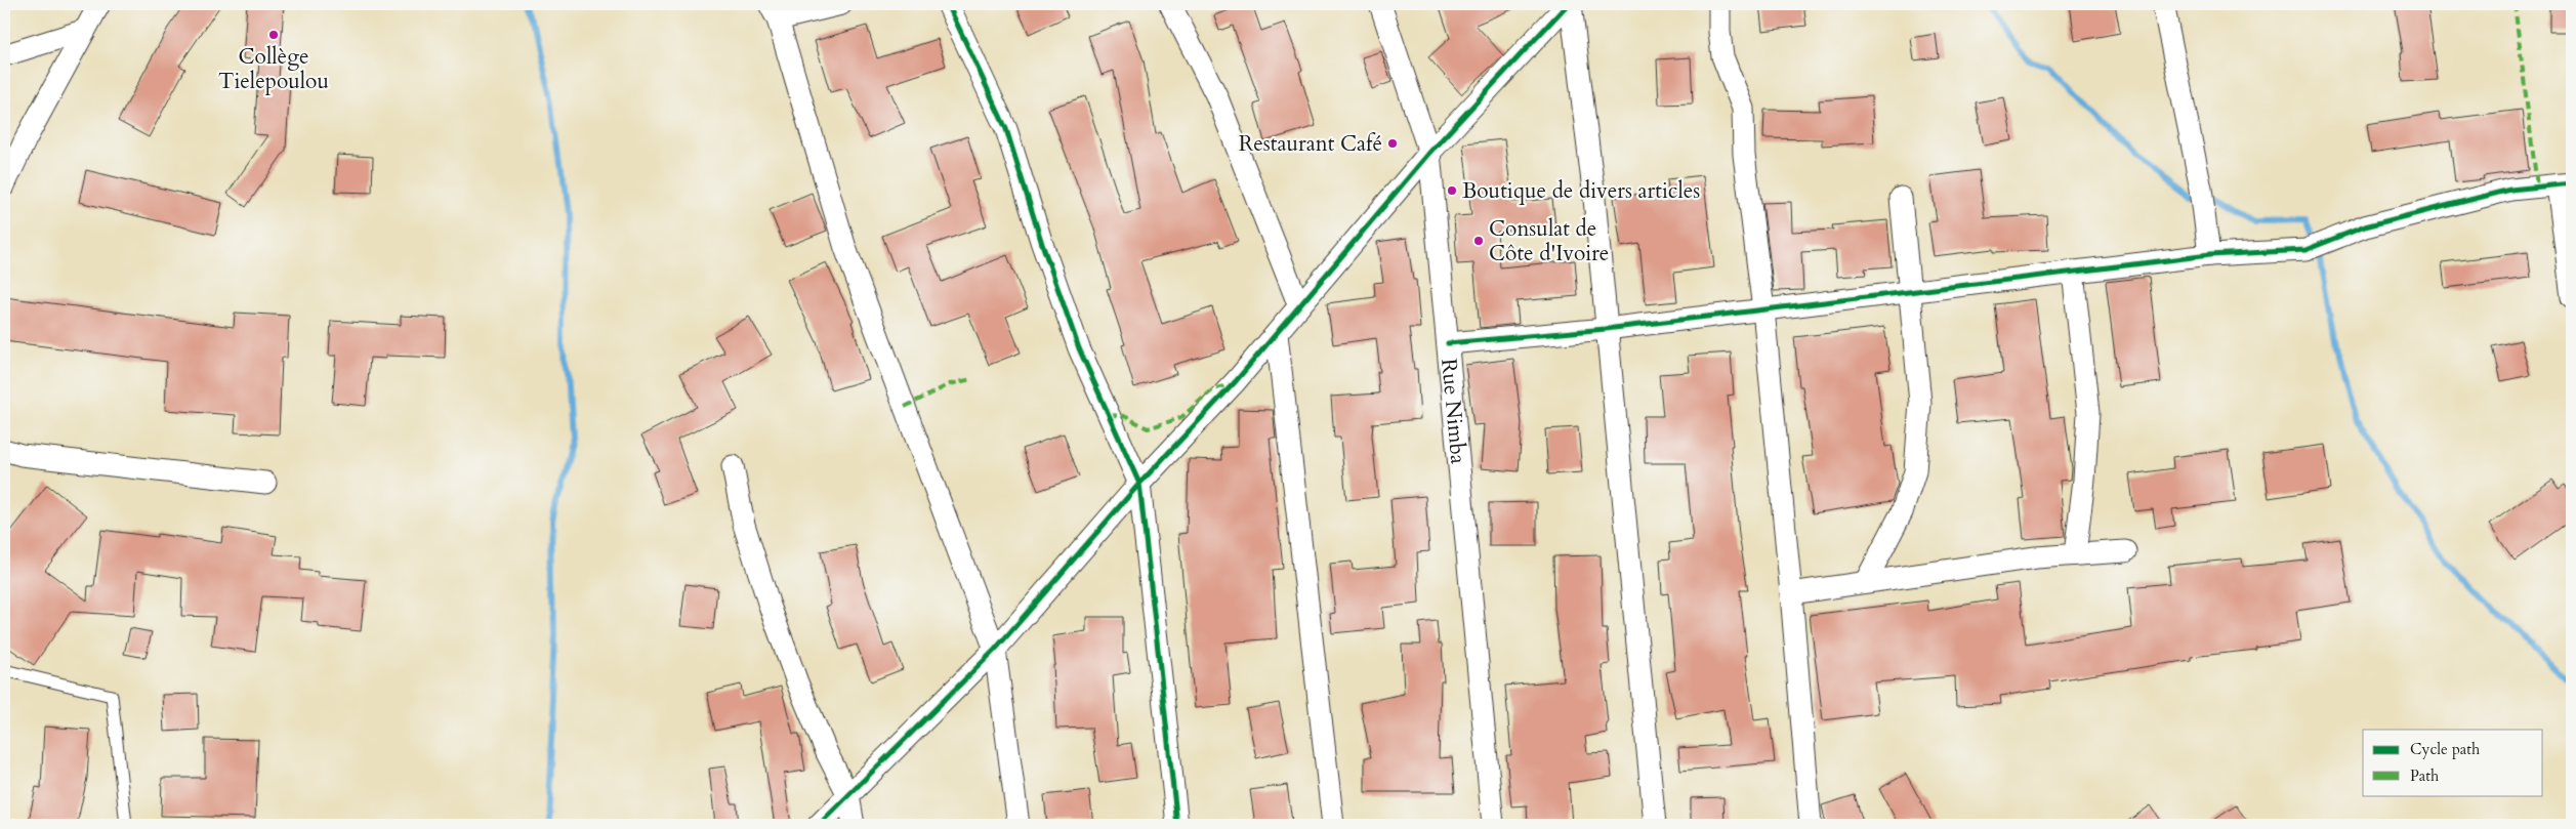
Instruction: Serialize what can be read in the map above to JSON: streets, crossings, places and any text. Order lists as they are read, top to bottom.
{
  "streets": {
    "street": ["Rue Nimba"]
  },
  "places": [
    "Collège Tielepoulou",
    "Restaurant Café",
    "Boutique de divers articles",
    "Consulat de Côte d'Ivoire"
  ],
  "legend": ["Cycle path", "Path"]
}
